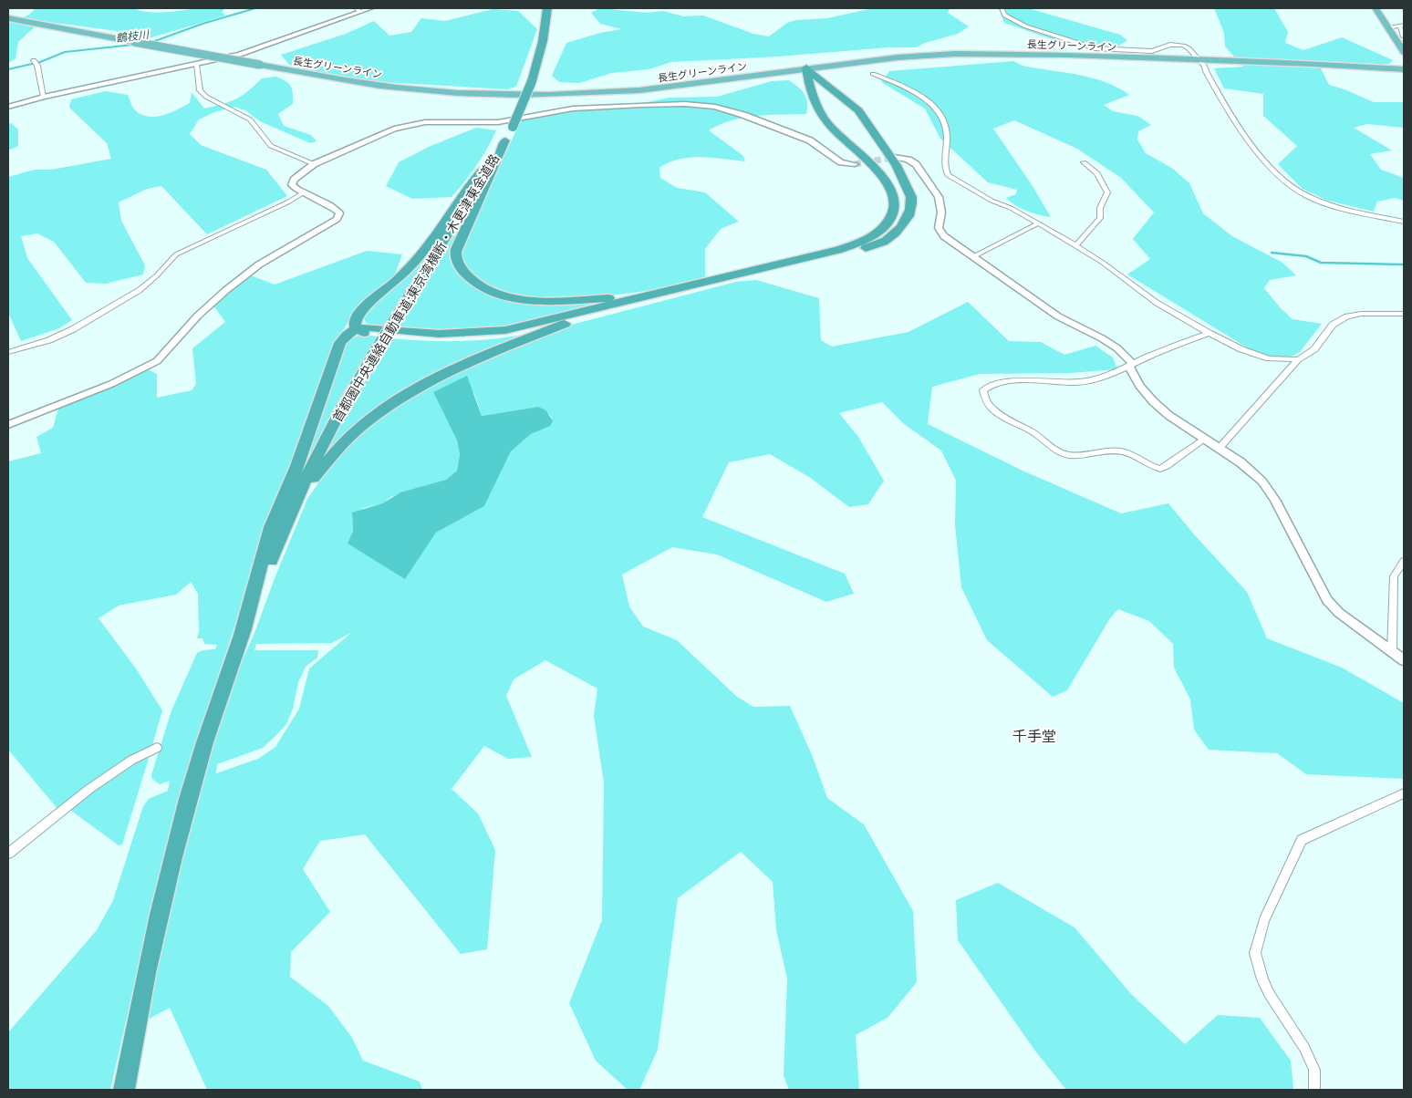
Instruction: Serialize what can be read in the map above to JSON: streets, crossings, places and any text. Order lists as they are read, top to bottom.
{
  "streets": {
    "highway": ["長生グリーンライン", "首都圏中央連絡自動車道;東京湾横断・木更津東金道路"]
  },
  "districts": ["千手堂"],
  "water": ["鶴枝川"]
}
